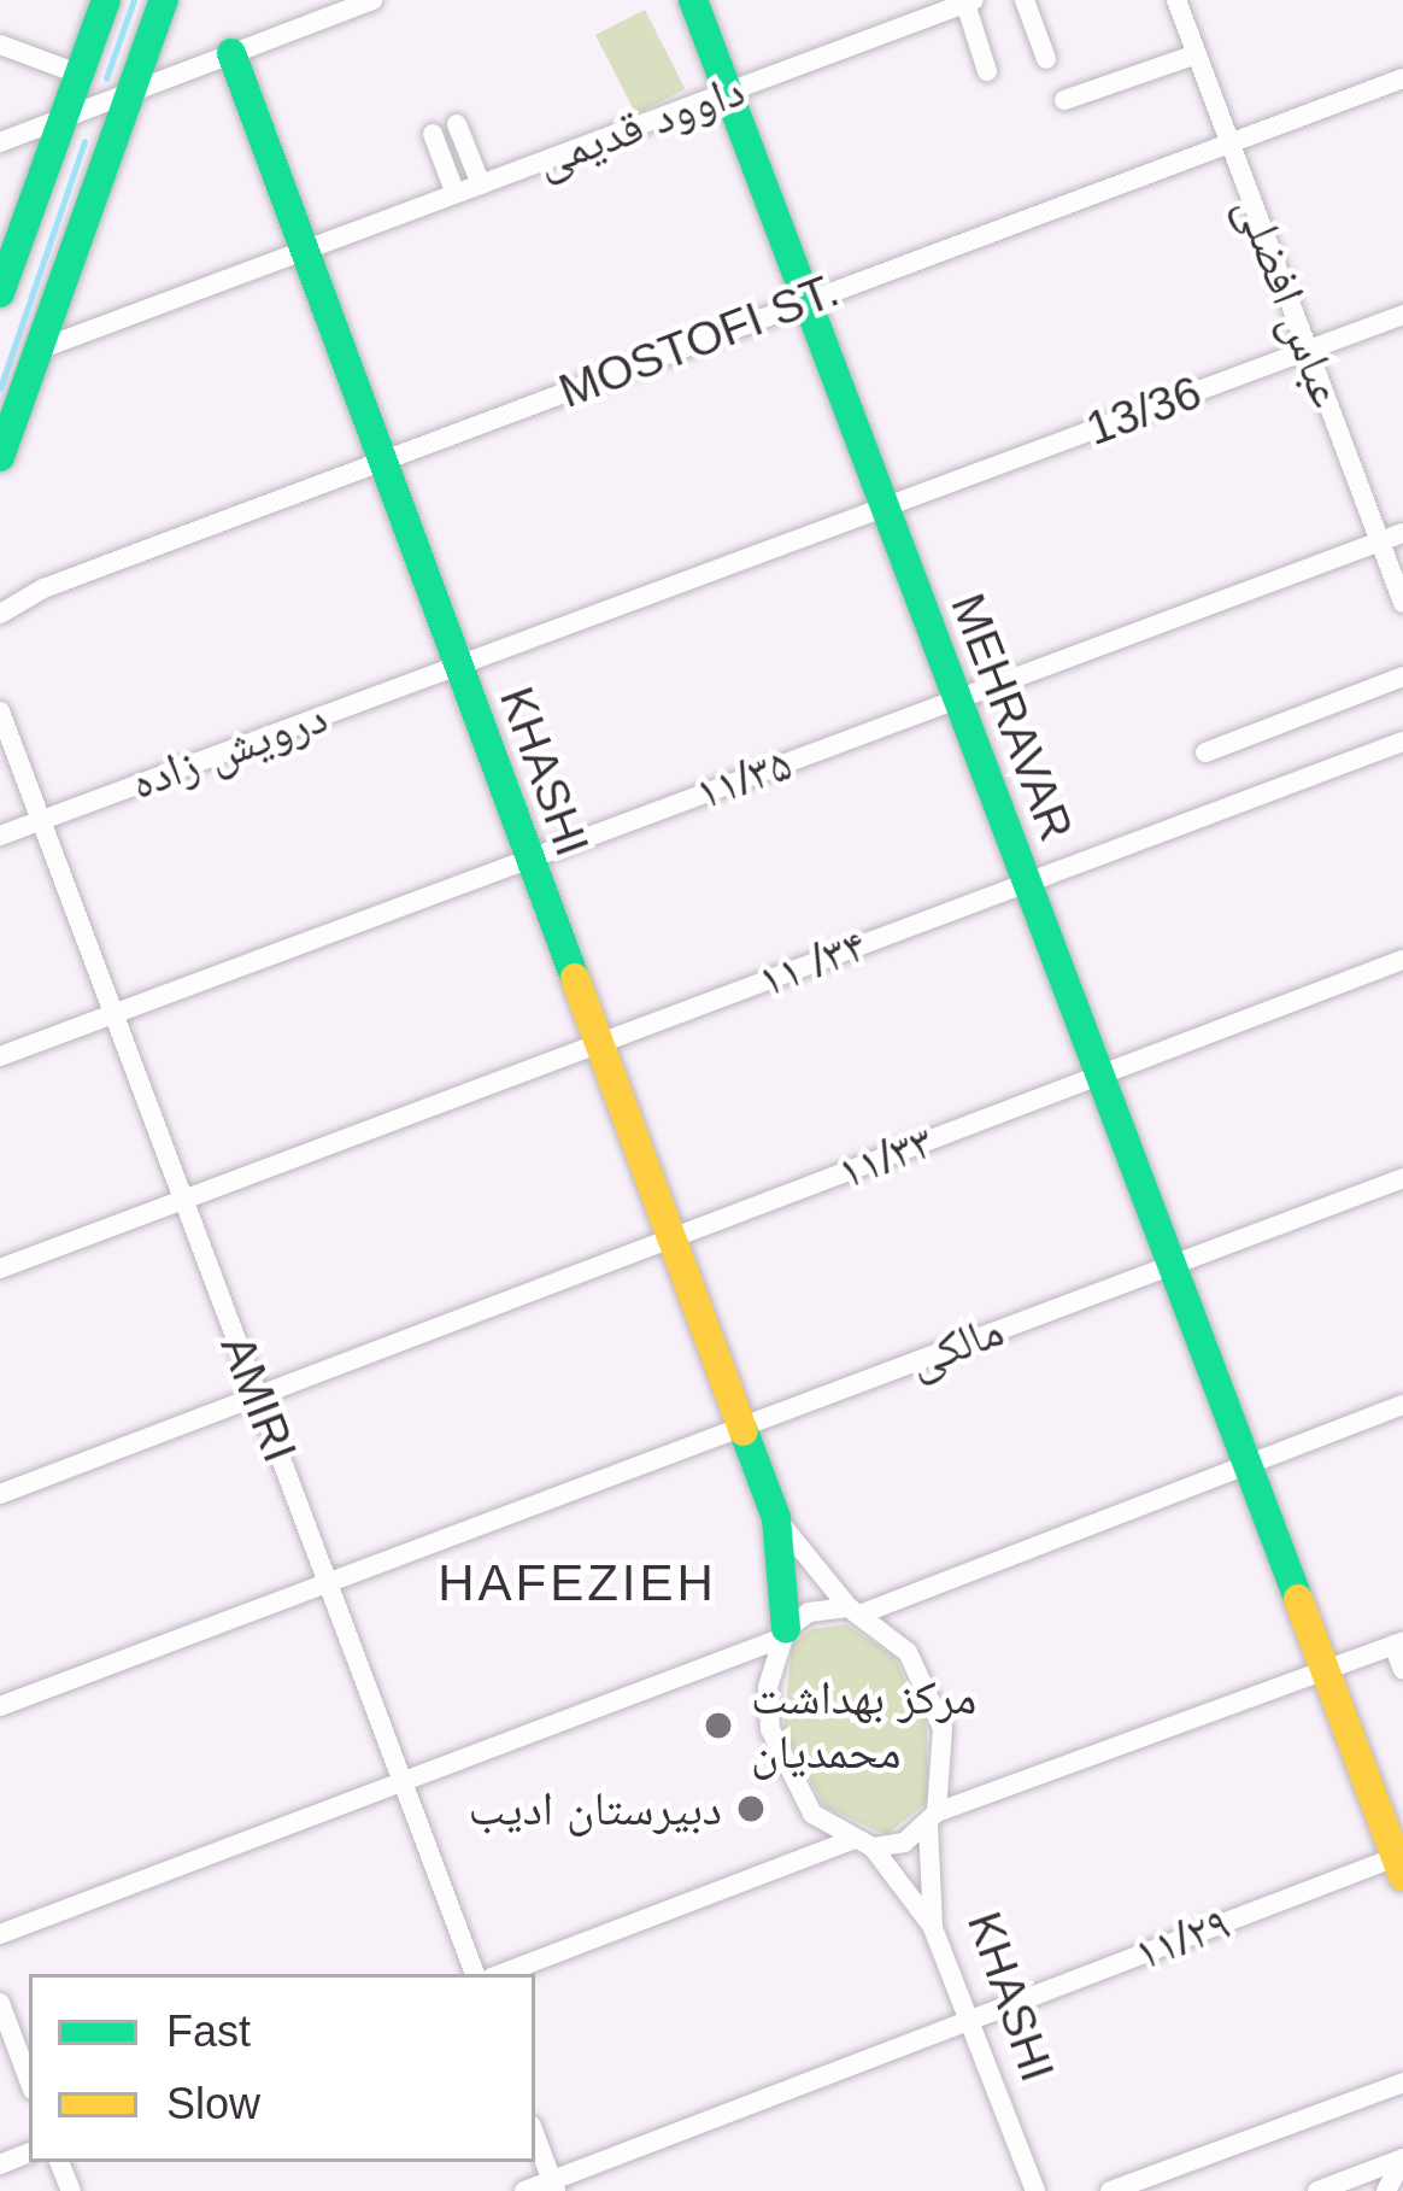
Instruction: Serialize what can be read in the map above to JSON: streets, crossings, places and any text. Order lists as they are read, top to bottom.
{
  "streets": {
    "street": [
      "داوود قدیمی",
      "عباس افضلی",
      "MOSTOFI ST.",
      "13/36",
      "MEHRAVAR",
      "درویش زاده",
      "KHASHI",
      "۱۱/۳۵",
      "۱۱ /۳۴",
      "۱۱/۳۳",
      "مالکی",
      "AMIRI",
      "۱۱/۲۹"
    ]
  },
  "crossings": [
    ["داوود قدیمی", "MEHRAVAR"],
    ["داوود قدیمی", "KHASHI"],
    ["عباس افضلی", "MOSTOFI ST."],
    ["عباس افضلی", "13/36"],
    ["عباس افضلی", "۱۱/۳۵"],
    ["MOSTOFI ST.", "MEHRAVAR"],
    ["MOSTOFI ST.", "KHASHI"],
    ["13/36", "MEHRAVAR"],
    ["13/36", "درویش زاده"],
    ["13/36", "KHASHI"],
    ["MEHRAVAR", "۱۱/۳۵"],
    ["MEHRAVAR", "۱۱ /۳۴"],
    ["MEHRAVAR", "۱۱/۳۳"],
    ["MEHRAVAR", "مالکی"],
    ["MEHRAVAR", "۱۱/۲۹"],
    ["درویش زاده", "KHASHI"],
    ["درویش زاده", "AMIRI"],
    ["KHASHI", "۱۱/۳۵"],
    ["KHASHI", "۱۱ /۳۴"],
    ["KHASHI", "۱۱/۳۳"],
    ["KHASHI", "مالکی"],
    ["KHASHI", "۱۱/۲۹"],
    ["۱۱/۳۵", "AMIRI"],
    ["۱۱ /۳۴", "AMIRI"],
    ["۱۱/۳۳", "AMIRI"],
    ["مالکی", "AMIRI"]
  ],
  "districts": ["HAFEZIEH"],
  "places": ["مرکز بهداشت محمدیان", "دبیرستان ادیب"],
  "legend": ["Fast", "Slow"]
}
